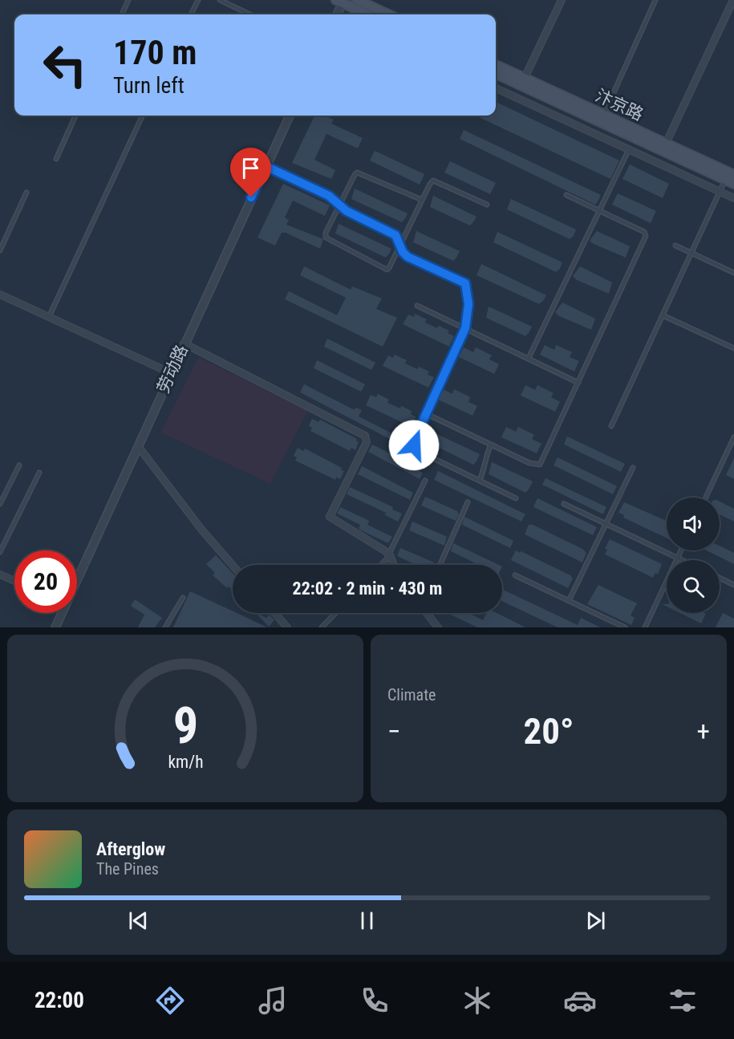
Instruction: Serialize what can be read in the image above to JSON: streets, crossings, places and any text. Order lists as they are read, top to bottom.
{
  "streets": {
    "main road": ["汴京路"],
    "street": ["劳动路"]
  },
  "page": {
    "turn": ["170 m", "Turn left"],
    "limit": "20",
    "trip": "22:02 · 2 min · 430 m",
    "tile": "Climate",
    "heat": ["−", "20°", "+"],
    "song": ["Afterglow", "The Pines"],
    "tabs": "22:00",
    "gauge": ["9", "km/h"]
  }
}
